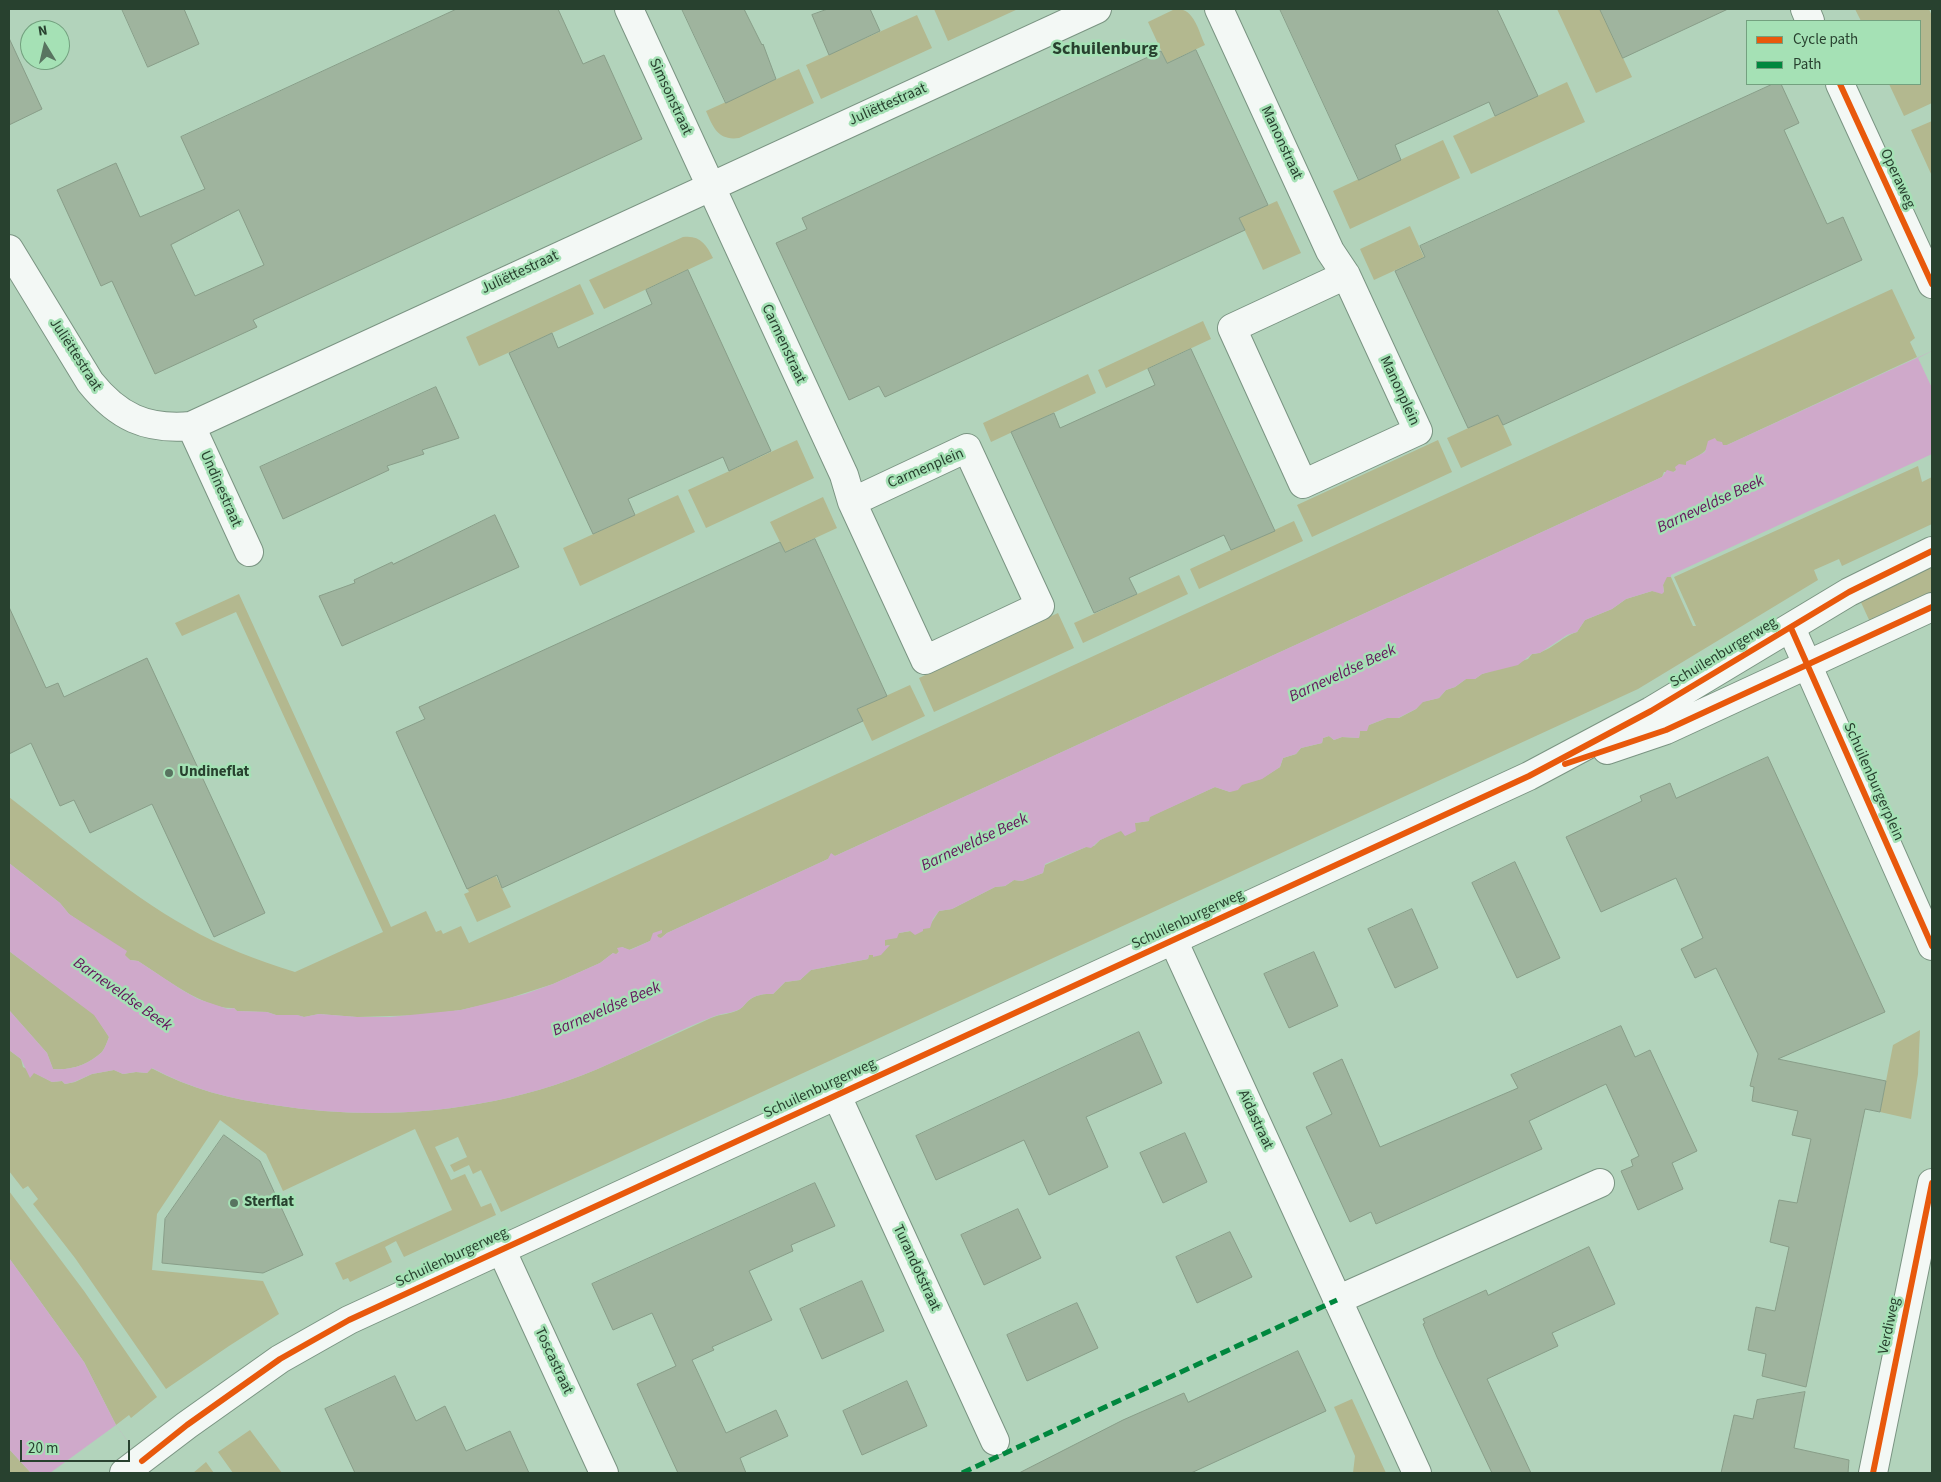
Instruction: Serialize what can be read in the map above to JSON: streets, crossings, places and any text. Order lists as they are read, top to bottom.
{
  "streets": {
    "street": [
      "Simsonstraat",
      "Juliëttestraat",
      "Manonstraat",
      "Operaweg",
      "Carmenstraat",
      "Manonplein",
      "Carmenplein",
      "Undinestraat",
      "Schuilenburgerweg",
      "Schuilenburgerplein",
      "Aïdastraat",
      "Turandotstraat",
      "Verdiweg",
      "Toscastraat"
    ]
  },
  "crossings": [
    ["Simsonstraat", "Juliëttestraat"],
    ["Simsonstraat", "Carmenstraat"],
    ["Juliëttestraat", "Carmenstraat"],
    ["Juliëttestraat", "Undinestraat"],
    ["Manonstraat", "Manonplein"],
    ["Carmenstraat", "Carmenplein"],
    ["Schuilenburgerweg", "Schuilenburgerplein"],
    ["Schuilenburgerweg", "Aïdastraat"],
    ["Schuilenburgerweg", "Turandotstraat"],
    ["Schuilenburgerweg", "Toscastraat"]
  ],
  "districts": ["Schuilenburg"],
  "water": ["Barneveldse Beek"],
  "places": ["Undineflat", "Sterflat"],
  "legend": ["Cycle path", "Path"],
  "scale_bar": "20 m",
  "north": "top"
}
